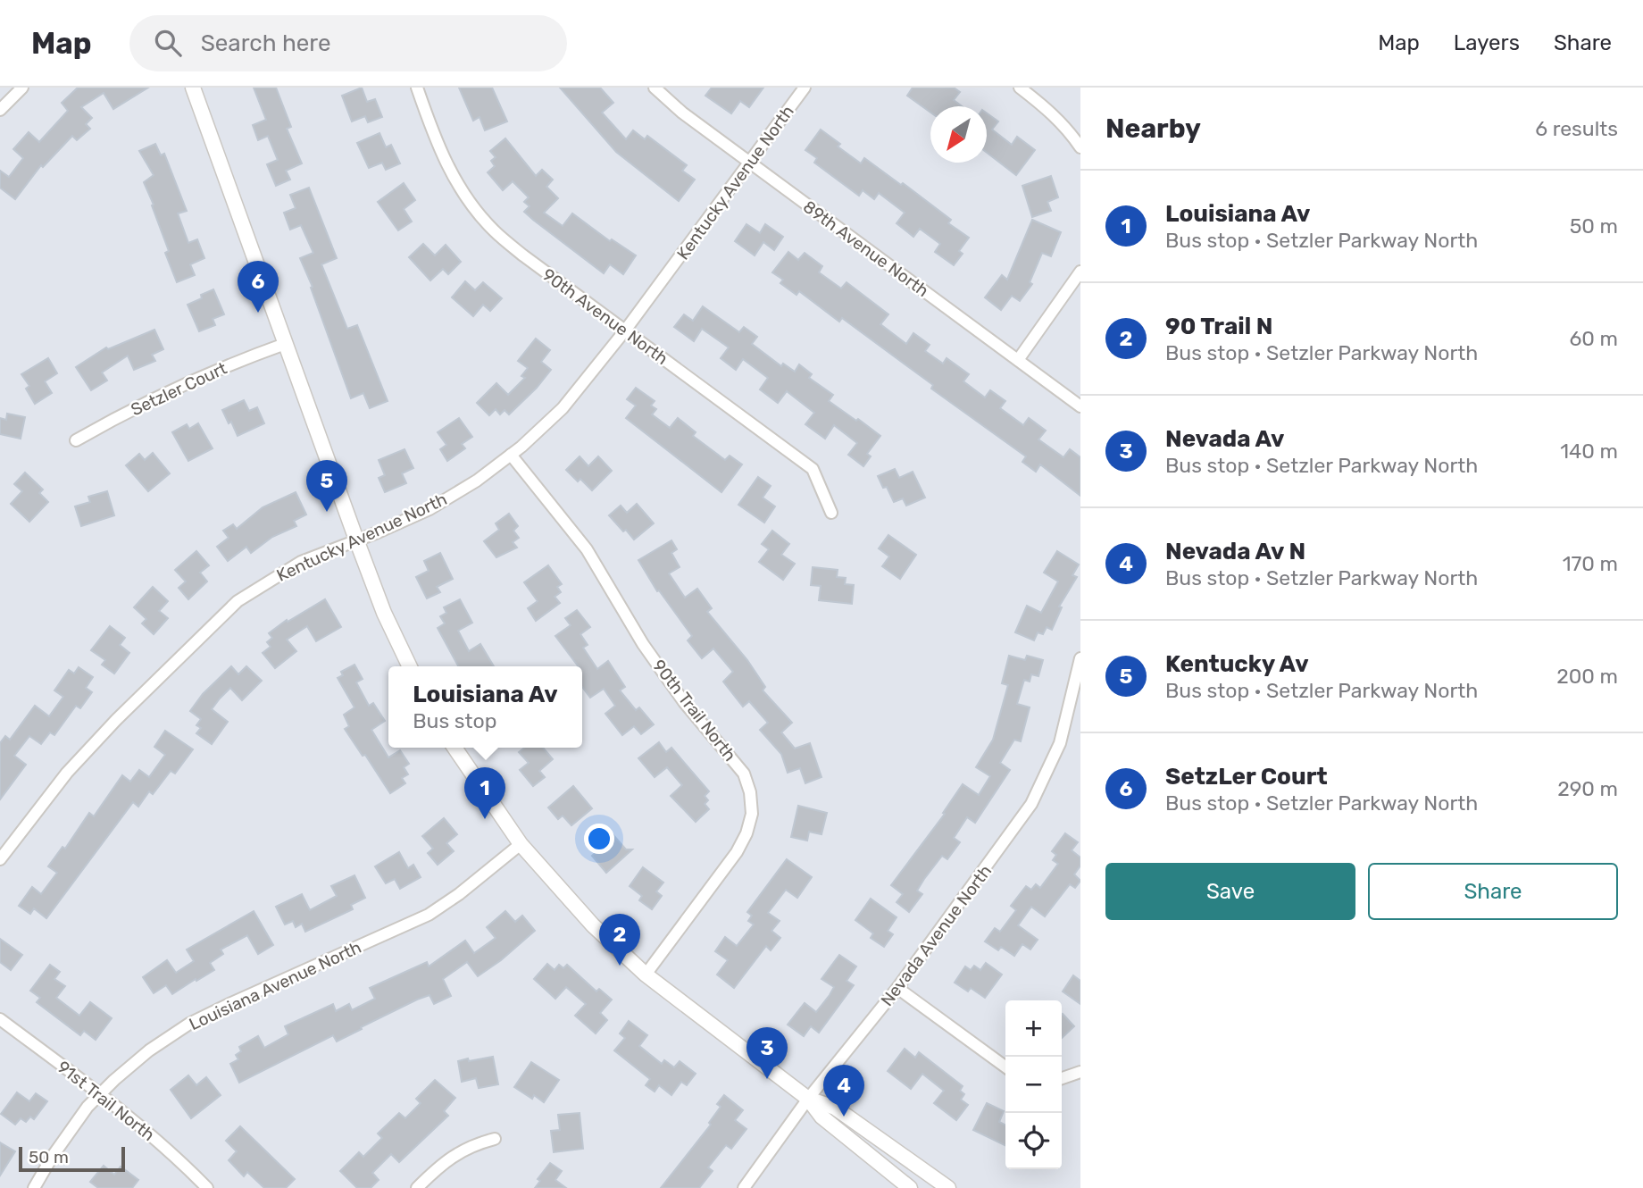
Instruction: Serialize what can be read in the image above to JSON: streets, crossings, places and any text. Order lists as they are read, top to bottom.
{
  "streets": {
    "street": [
      "Kentucky Avenue North",
      "89th Avenue North",
      "90th Avenue North",
      "Setzler Court",
      "90th Trail North",
      "Nevada Avenue North",
      "Louisiana Avenue North",
      "91st Trail North"
    ]
  },
  "crossings": [
    ["Kentucky Avenue North", "89th Avenue North"],
    ["Kentucky Avenue North", "90th Avenue North"],
    ["Kentucky Avenue North", "90th Trail North"],
    ["Louisiana Avenue North", "91st Trail North"]
  ],
  "scale_bar": "50 m",
  "north": "bottom left",
  "page": {
    "header": "Map",
    "search": "Search here",
    "nav": ["Map", "Layers", "Share"],
    "heading": ["Nearby", "6 results"],
    "list": [
      {
        "mark": "1",
        "name": "Louisiana Av",
        "note": "Bus stop · Setzler Parkway North",
        "value": "50 m"
      },
      {
        "mark": "2",
        "name": "90 Trail N",
        "note": "Bus stop · Setzler Parkway North",
        "value": "60 m"
      },
      {
        "mark": "3",
        "name": "Nevada Av",
        "note": "Bus stop · Setzler Parkway North",
        "value": "140 m"
      },
      {
        "mark": "4",
        "name": "Nevada Av N",
        "note": "Bus stop · Setzler Parkway North",
        "value": "170 m"
      },
      {
        "mark": "5",
        "name": "Kentucky Av",
        "note": "Bus stop · Setzler Parkway North",
        "value": "200 m"
      },
      {
        "mark": "6",
        "name": "SetzLer Court",
        "note": "Bus stop · Setzler Parkway North",
        "value": "290 m"
      }
    ],
    "pins": [
      "6",
      "5",
      "1",
      "2",
      "3",
      "4"
    ],
    "popup": ["Louisiana Av", "Bus stop"],
    "buttons": ["Save", "Share"],
    "map_buttons": ["+", "−"],
    "scale": "50 m"
  }
}
